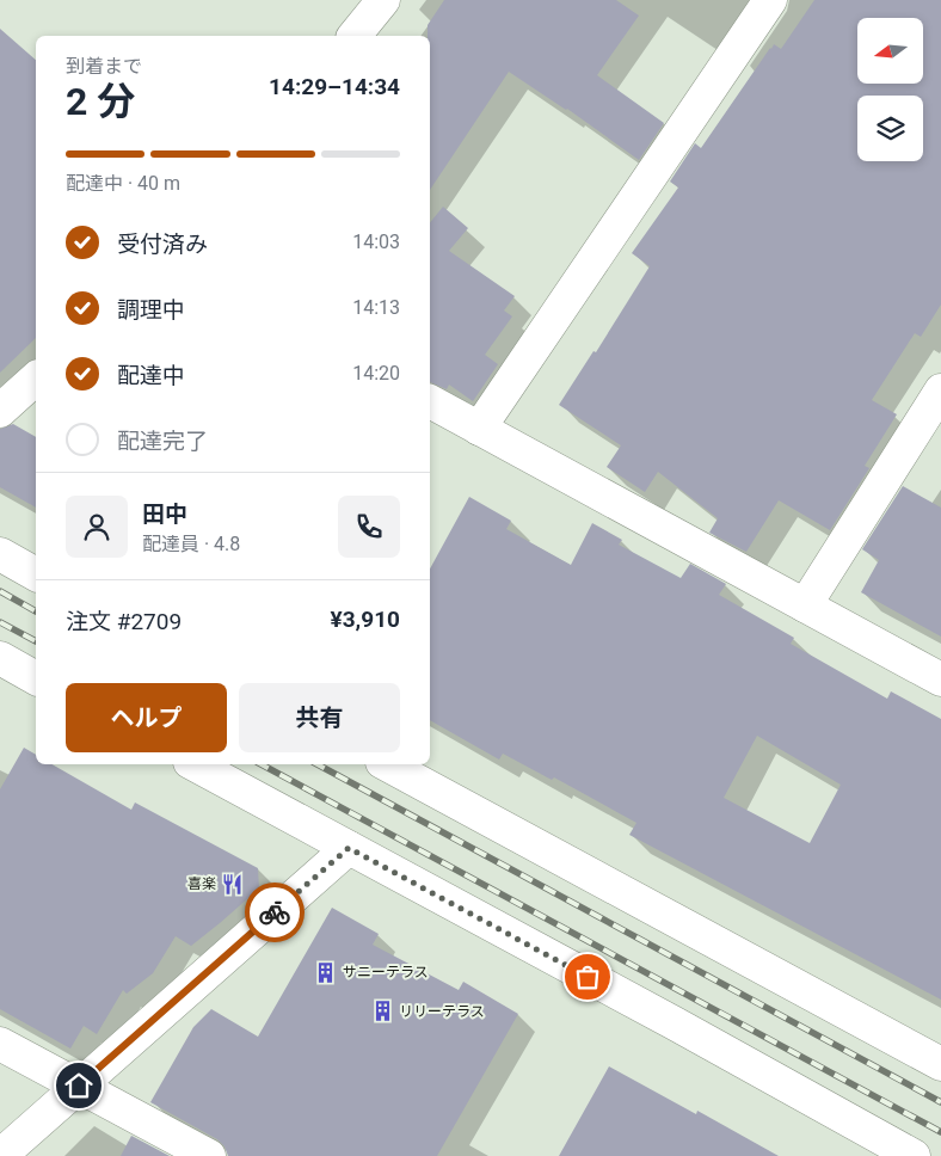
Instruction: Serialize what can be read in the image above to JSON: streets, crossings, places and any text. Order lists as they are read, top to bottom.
{
  "places": {
    "restaurant": ["喜楽"],
    "building": ["サニーテラス", "リリーテラス"]
  },
  "north": "left",
  "page": {
    "heading": ["2 分", "到着まで", "14:29–14:34"],
    "panel": [
      "田中",
      "配達員 · 4.8",
      "注文 #2709",
      "¥3,910"
    ],
    "bar": "配達中 · 40 m",
    "list": [
      ["受付済み", "14:03"],
      ["調理中", "14:13"],
      ["配達中", "14:20"],
      "配達完了"
    ],
    "buttons": ["ヘルプ", "共有"]
  }
}
